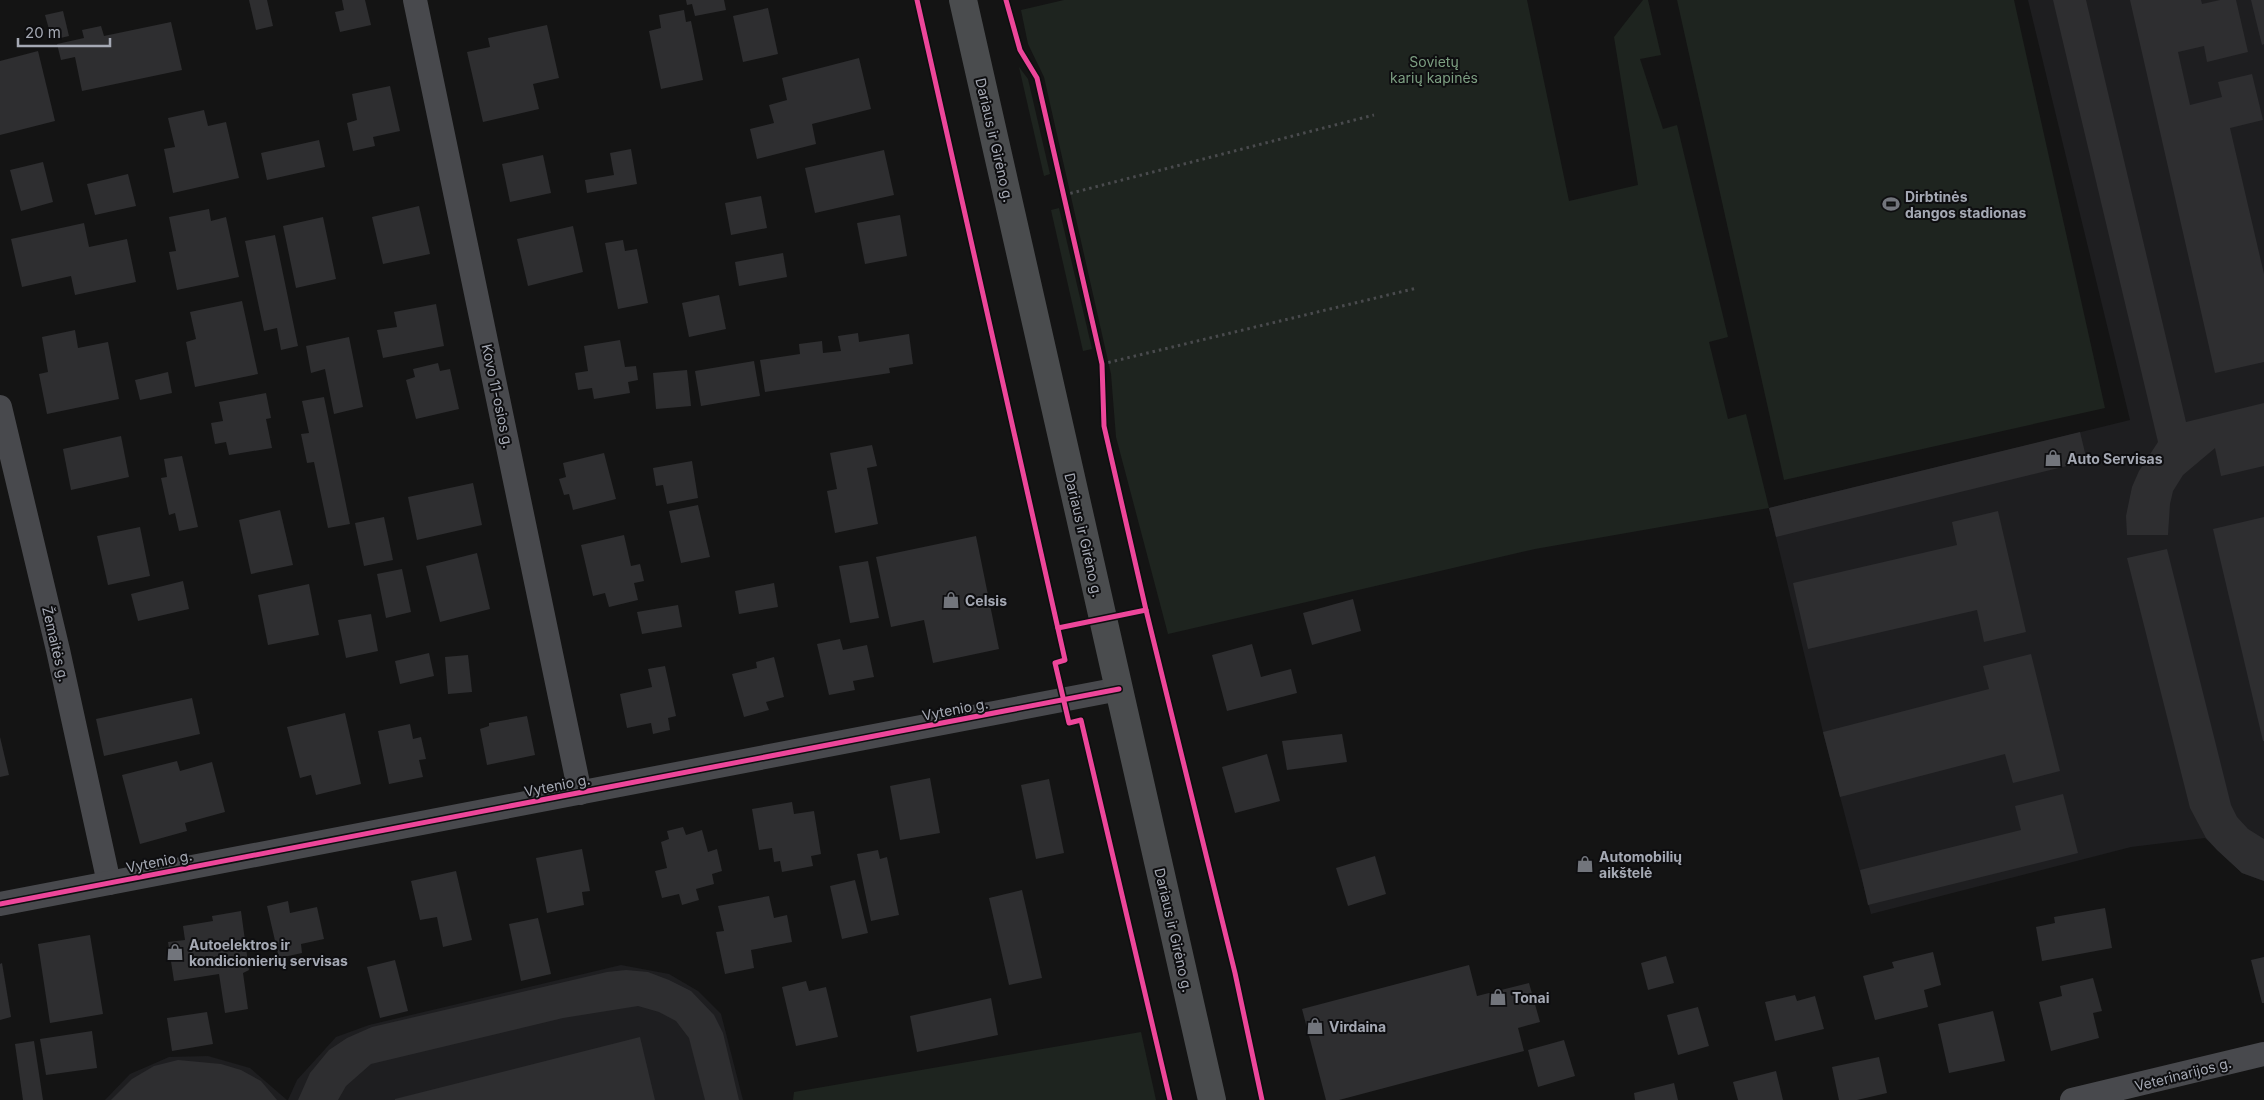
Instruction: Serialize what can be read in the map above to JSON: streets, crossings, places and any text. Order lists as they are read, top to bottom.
{
  "streets": {
    "highway": ["Dariaus ir Girėno g."],
    "street": [
      "Kovo 11-osios g.",
      "Žemaitės g.",
      "Vytenio g.",
      "Veterinarijos g."
    ]
  },
  "crossings": [
    ["Dariaus ir Girėno g.", "Vytenio g."],
    ["Kovo 11-osios g.", "Vytenio g."],
    ["Žemaitės g.", "Vytenio g."]
  ],
  "parks": ["Sovietų karių kapinės"],
  "places": {
    "sports": ["Dirbtinės dangos stadionas"],
    "shop": [
      "Auto Servisas",
      "Celsis",
      "Automobilių aikštelė",
      "Autoelektros ir kondicionierių servisas",
      "Tonai",
      "Virdaina"
    ]
  },
  "scale_bar": "20 m"
}
